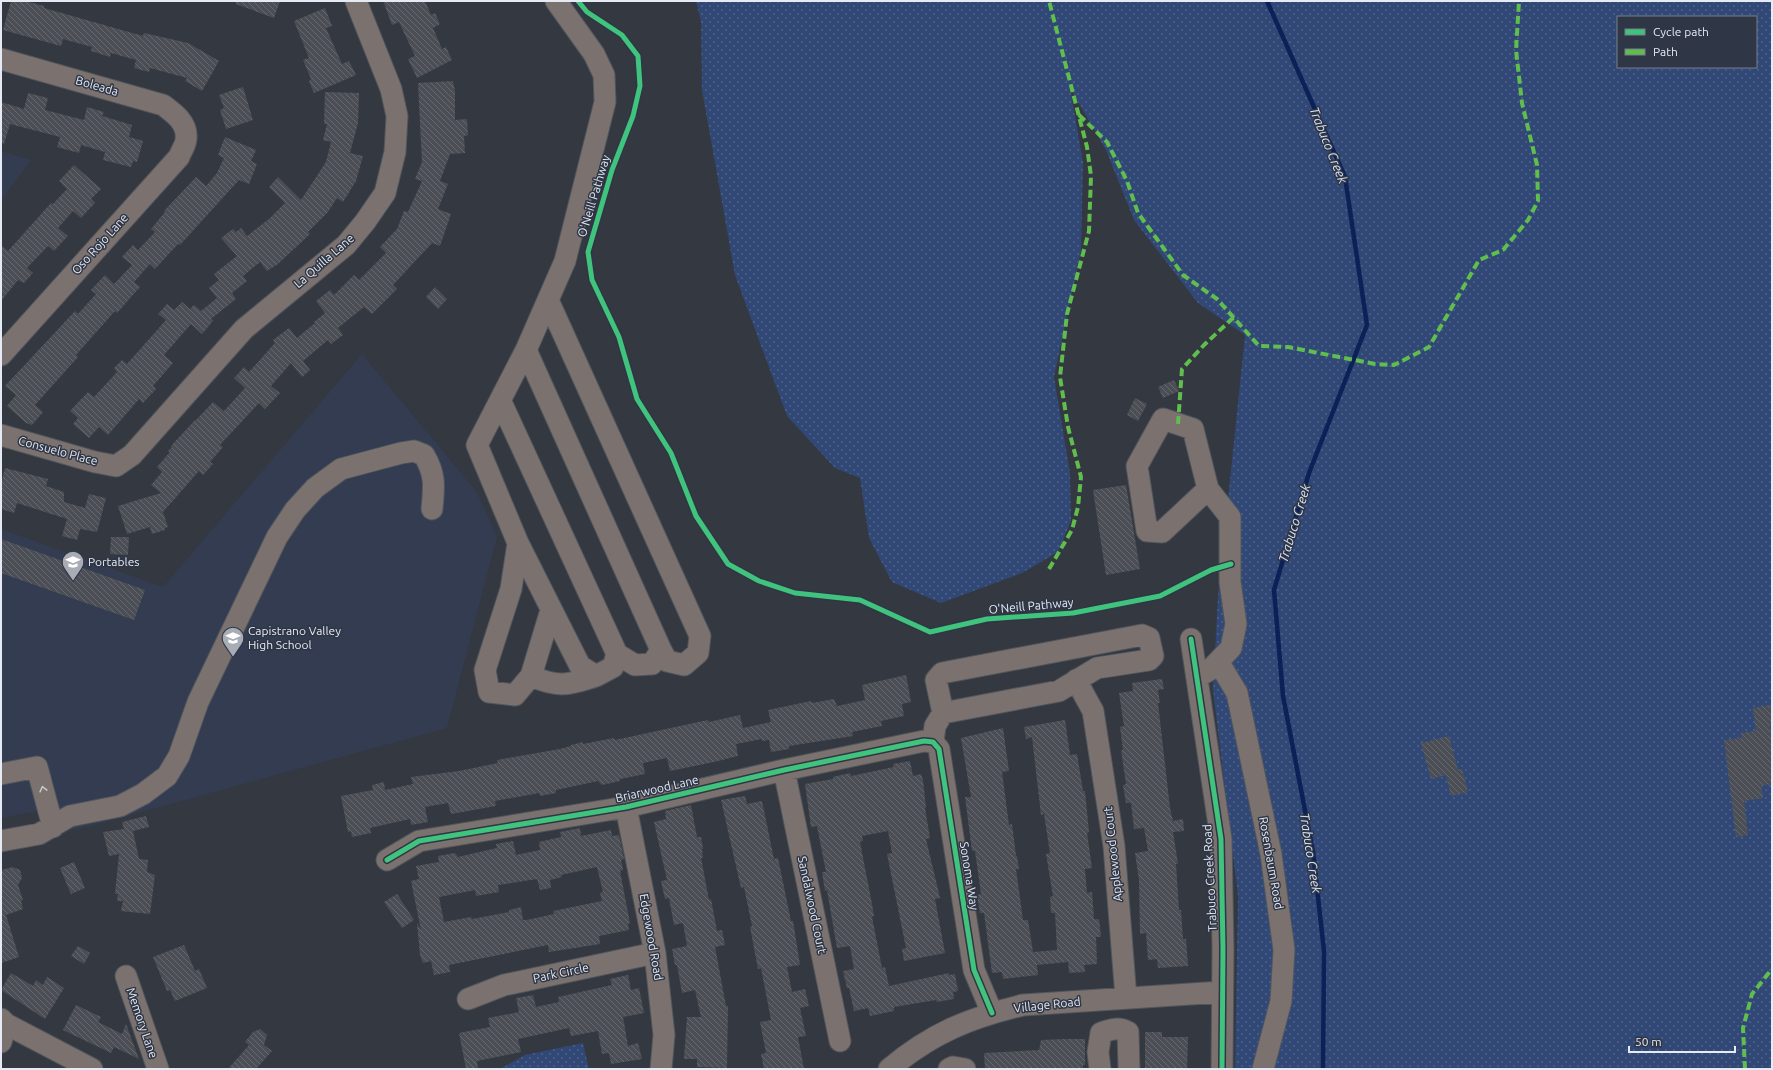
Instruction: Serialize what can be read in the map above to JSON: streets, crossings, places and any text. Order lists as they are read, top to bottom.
{
  "streets": {
    "street": [
      "Boleada",
      "Oso Rojo Lane",
      "La Quilla Lane",
      "Consuelo Place",
      "Briarwood Lane",
      "Applewood Court",
      "Rosenbaum Road",
      "Sonoma Way",
      "Trabuco Creek Road",
      "Sandalwood Court",
      "Edgewood Road",
      "Park Circle",
      "Village Road",
      "Memory Lane"
    ],
    "cycle path": ["O'Neill Pathway"]
  },
  "crossings": [
    ["Boleada", "Oso Rojo Lane"],
    ["La Quilla Lane", "Consuelo Place"],
    ["Briarwood Lane", "Sonoma Way"],
    ["Briarwood Lane", "Sandalwood Court"],
    ["Briarwood Lane", "Edgewood Road"],
    ["Applewood Court", "Village Road"],
    ["Sonoma Way", "Village Road"],
    ["Trabuco Creek Road", "Village Road"],
    ["Edgewood Road", "Park Circle"]
  ],
  "water": ["Trabuco Creek"],
  "places": {
    "school or university": ["Portables", "Capistrano Valley High School"]
  },
  "legend": ["Cycle path", "Path"],
  "scale_bar": "50 m"
}
